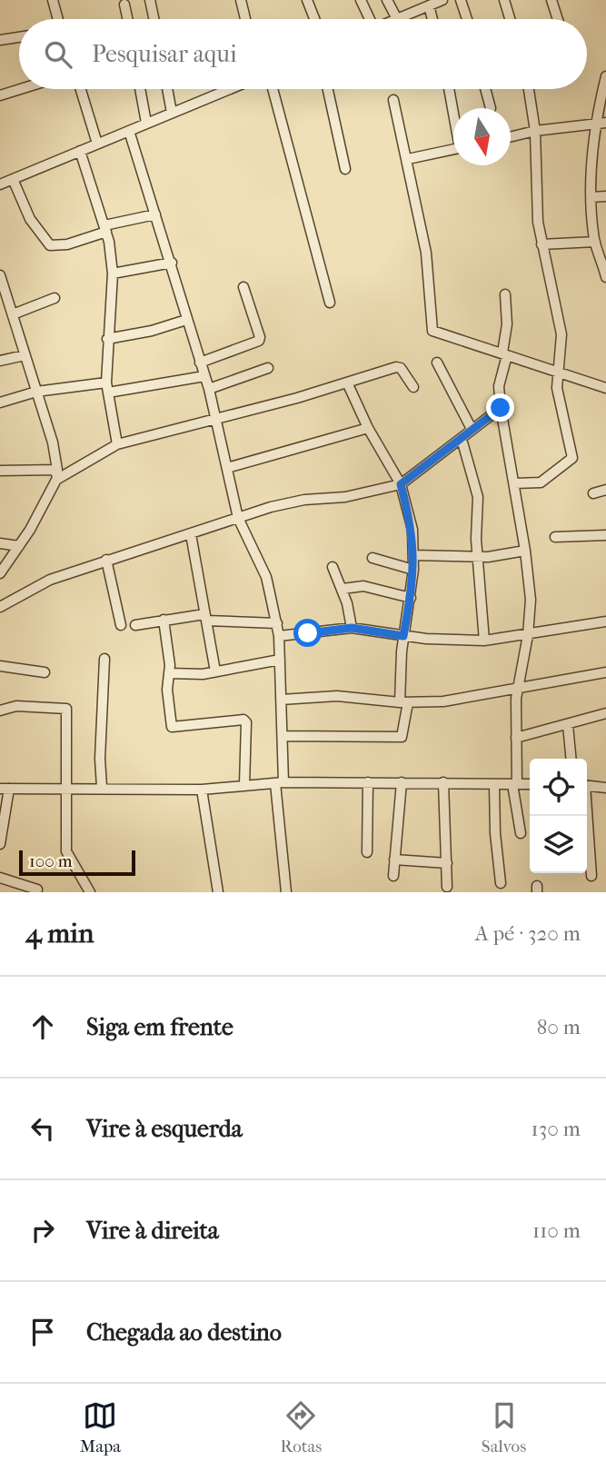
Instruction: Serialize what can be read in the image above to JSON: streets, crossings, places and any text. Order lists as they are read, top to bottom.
{
  "scale_bar": "100 m",
  "north": "bottom",
  "page": {
    "search": "Pesquisar aqui",
    "scale": "100 m",
    "heading": ["4 min", "A pé · 320 m"],
    "list": [
      ["Siga em frente", "80 m"],
      ["Vire à esquerda", "130 m"],
      ["Vire à direita", "110 m"],
      "Chegada ao destino"
    ],
    "nav": ["Mapa", "Rotas", "Salvos"]
  }
}
